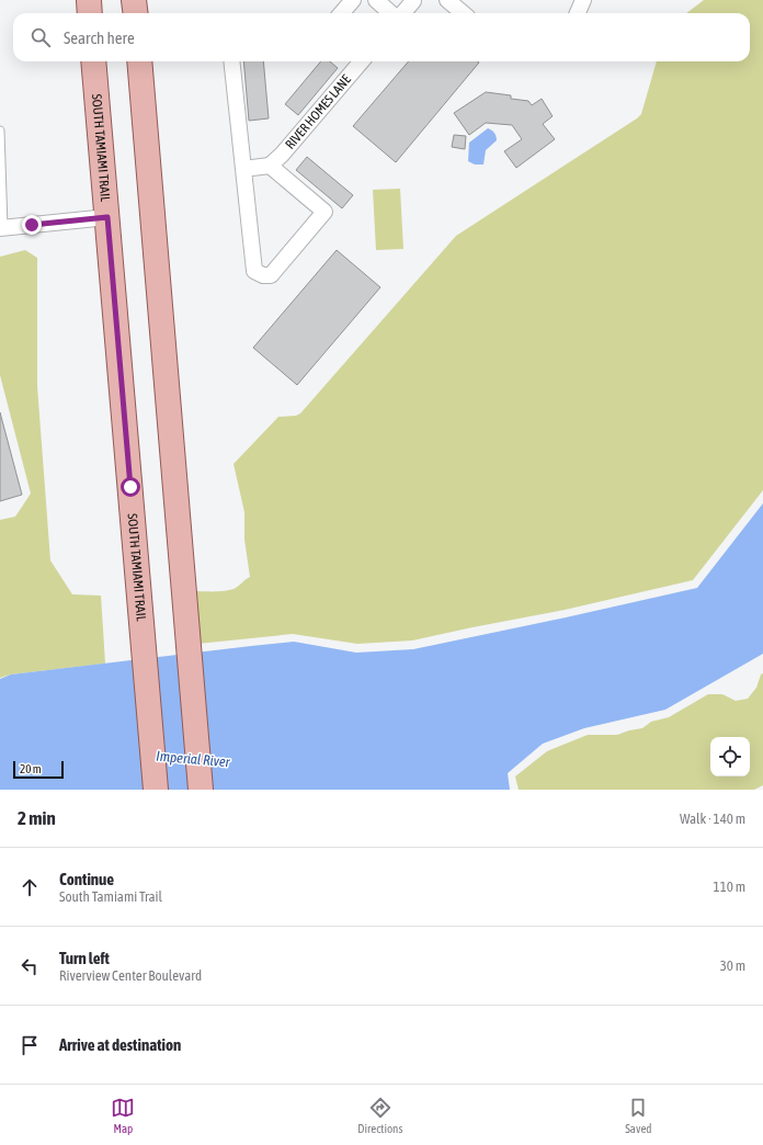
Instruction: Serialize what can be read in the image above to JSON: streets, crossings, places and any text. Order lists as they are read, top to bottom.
{
  "streets": {
    "main road": ["SOUTH TAMIAMI TRAIL"],
    "street": ["RIVER HOMES LANE"]
  },
  "water": ["Imperial River"],
  "scale_bar": "20 m",
  "page": {
    "search": "Search here",
    "scale": "20 m",
    "heading": ["2 min", "Walk · 140 m"],
    "list": [
      ["Continue", "South Tamiami Trail", "110 m"],
      ["Turn left", "Riverview Center Boulevard", "30 m"],
      "Arrive at destination"
    ],
    "nav": ["Map", "Directions", "Saved"]
  }
}
